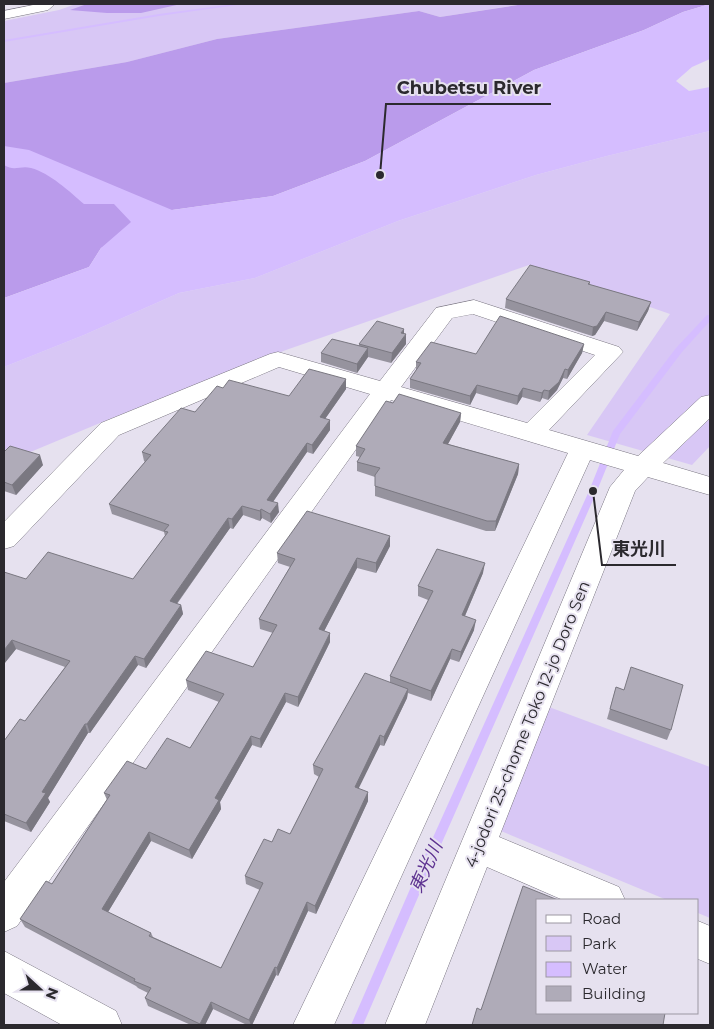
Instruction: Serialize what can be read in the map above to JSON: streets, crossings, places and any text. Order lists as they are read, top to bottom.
{
  "streets": {
    "street": ["4-jodori 25-chome Toko 12-jo Doro Sen"]
  },
  "water": ["東光川"],
  "places": ["Chubetsu River", "東光川"],
  "legend": [
    "Road",
    "Park",
    "Water",
    "Building"
  ],
  "north": "right"
}
